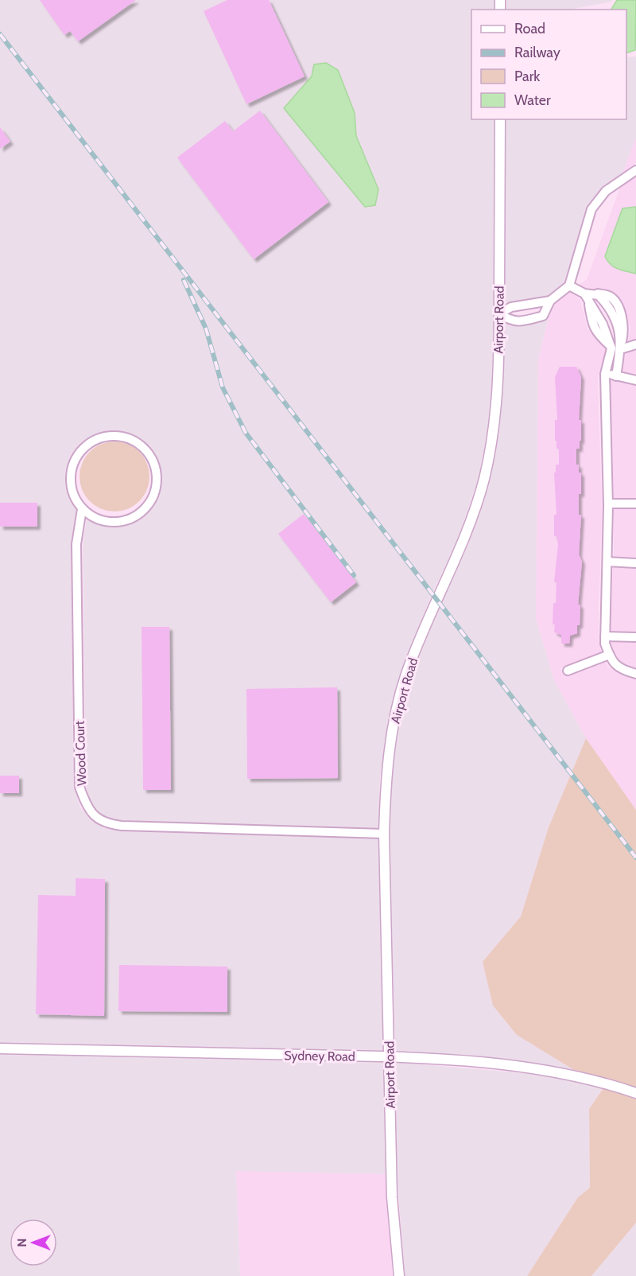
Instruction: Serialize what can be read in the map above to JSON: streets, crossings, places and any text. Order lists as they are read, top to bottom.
{
  "streets": {
    "street": ["Airport Road", "Wood Court", "Sydney Road"]
  },
  "crossings": [
    ["Airport Road", "Wood Court"],
    ["Airport Road", "Sydney Road"]
  ],
  "legend": [
    "Road",
    "Railway",
    "Park",
    "Water"
  ],
  "north": "left"
}
